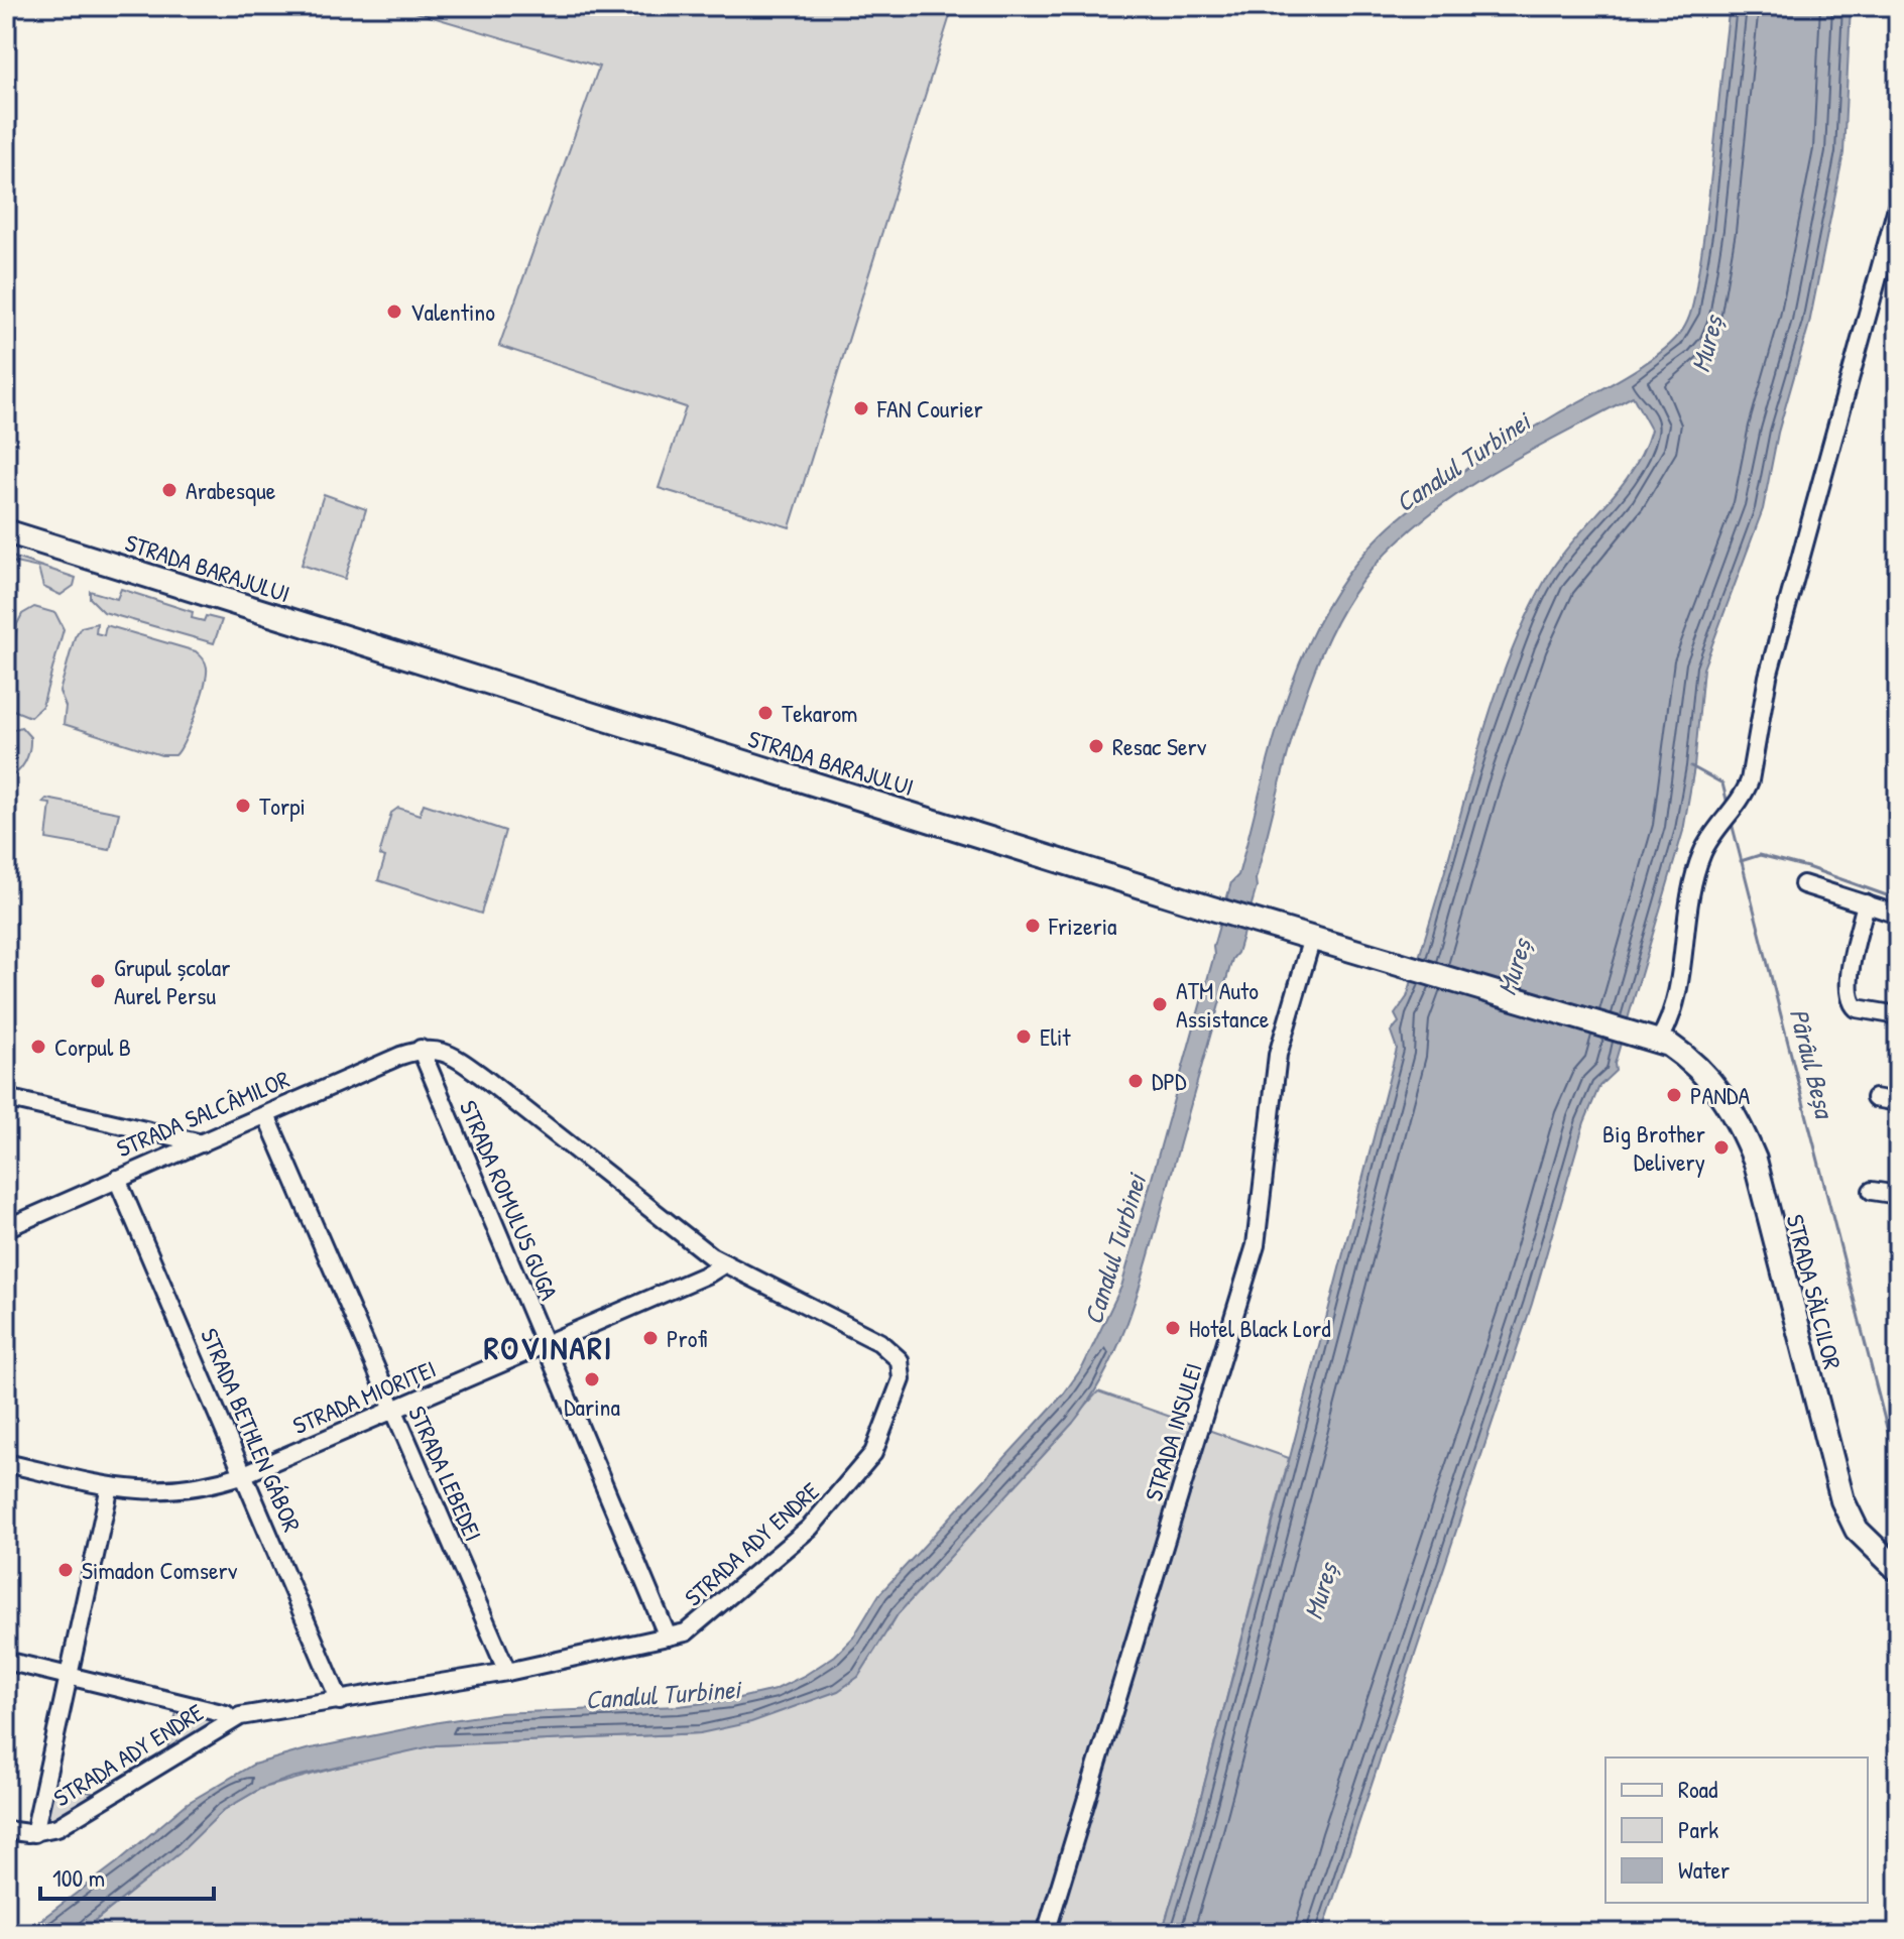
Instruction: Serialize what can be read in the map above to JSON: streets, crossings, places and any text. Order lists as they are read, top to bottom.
{
  "streets": {
    "main road": ["STRADA BARAJULUI", "STRADA SĂLCILOR"],
    "street": [
      "STRADA SALCÂMILOR",
      "STRADA ROMULUS GUGA",
      "STRADA MIORIȚEI",
      "STRADA BETHLEN GÁBOR",
      "STRADA INSULEI",
      "STRADA LEBEDEI",
      "STRADA ADY ENDRE"
    ]
  },
  "crossings": [
    ["STRADA BARAJULUI", "STRADA SĂLCILOR"],
    ["STRADA BARAJULUI", "STRADA INSULEI"],
    ["STRADA SALCÂMILOR", "STRADA ROMULUS GUGA"],
    ["STRADA SALCÂMILOR", "STRADA BETHLEN GÁBOR"],
    ["STRADA SALCÂMILOR", "STRADA LEBEDEI"],
    ["STRADA SALCÂMILOR", "STRADA ADY ENDRE"],
    ["STRADA ROMULUS GUGA", "STRADA MIORIȚEI"],
    ["STRADA ROMULUS GUGA", "STRADA ADY ENDRE"],
    ["STRADA MIORIȚEI", "STRADA BETHLEN GÁBOR"],
    ["STRADA MIORIȚEI", "STRADA LEBEDEI"],
    ["STRADA MIORIȚEI", "STRADA ADY ENDRE"],
    ["STRADA BETHLEN GÁBOR", "STRADA ADY ENDRE"],
    ["STRADA LEBEDEI", "STRADA ADY ENDRE"]
  ],
  "districts": ["ROVINARI"],
  "water": ["Mureș", "Canalul Turbinei", "Pârâul Beșa"],
  "places": [
    "Valentino",
    "FAN Courier",
    "Arabesque",
    "Tekarom",
    "Resac Serv",
    "Torpi",
    "Frizeria",
    "Grupul școlar Aurel Persu",
    "ATM Auto Assistance",
    "Elit",
    "Corpul B",
    "DPD",
    "PANDA",
    "Big Brother Delivery",
    "Hotel Black Lord",
    "Profi",
    "Darina",
    "Simadon Comserv"
  ],
  "legend": ["Road", "Park", "Water"],
  "scale_bar": "100 m"
}
